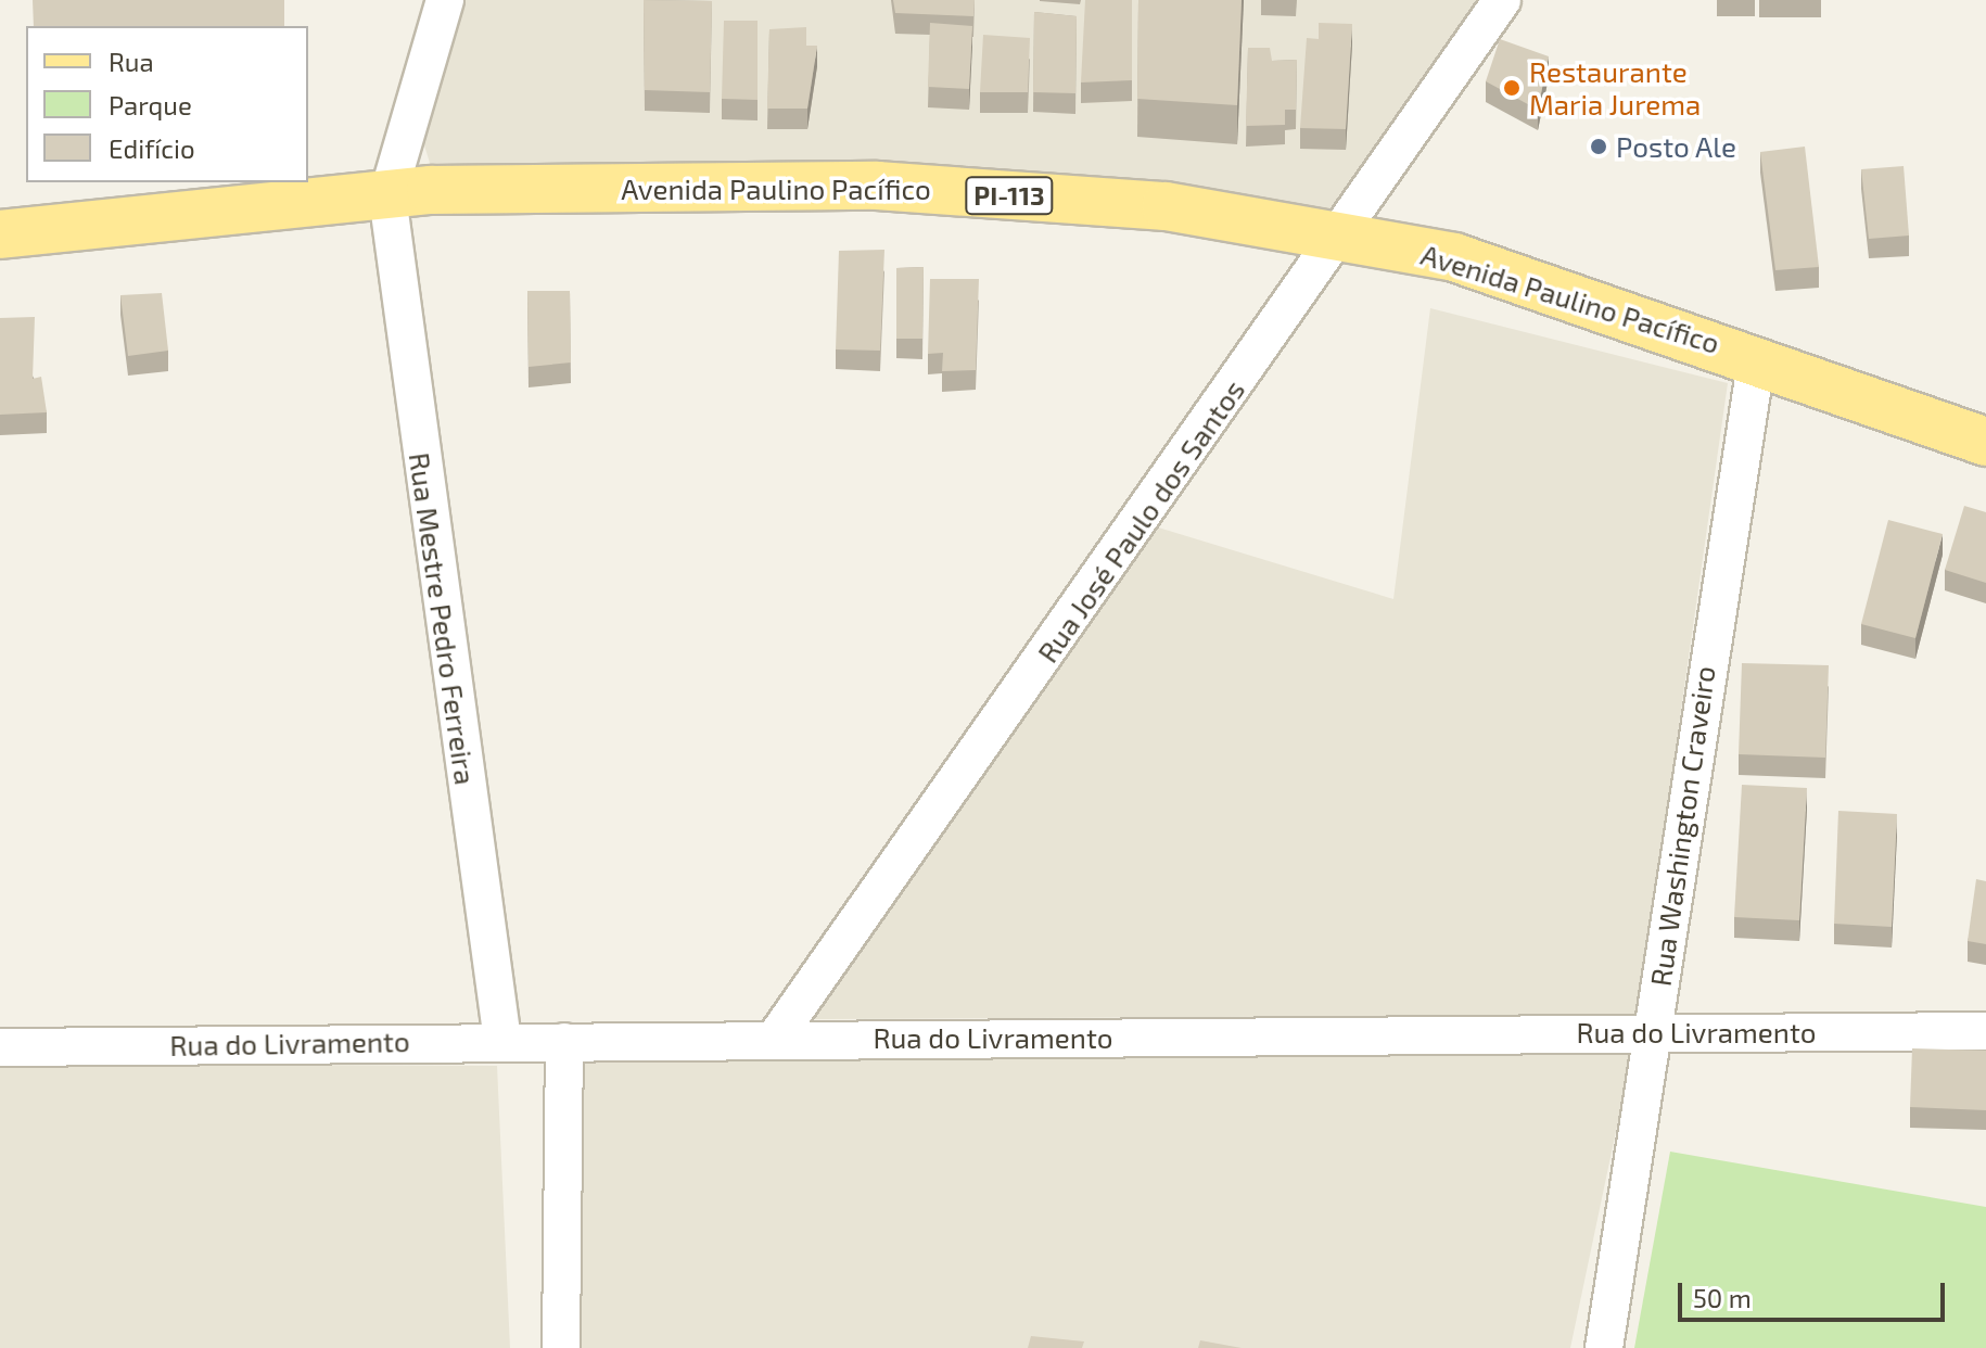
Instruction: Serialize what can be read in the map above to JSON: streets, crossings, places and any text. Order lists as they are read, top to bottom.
{
  "streets": {
    "main road": ["Avenida Paulino Pacífico", "PI-113"],
    "street": [
      "Rua José Paulo dos Santos",
      "Rua Mestre Pedro Ferreira",
      "Rua Washington Craveiro",
      "Rua do Livramento"
    ]
  },
  "crossings": [
    ["Avenida Paulino Pacífico", "Rua José Paulo dos Santos"],
    ["Avenida Paulino Pacífico", "Rua Mestre Pedro Ferreira"],
    ["Avenida Paulino Pacífico", "Rua Washington Craveiro"],
    ["Rua José Paulo dos Santos", "Rua do Livramento"],
    ["Rua Mestre Pedro Ferreira", "Rua do Livramento"],
    ["Rua Washington Craveiro", "Rua do Livramento"]
  ],
  "places": ["Restaurante Maria Jurema", "Posto Ale"],
  "legend": ["Rua", "Parque", "Edifício"],
  "scale_bar": "50 m"
}
